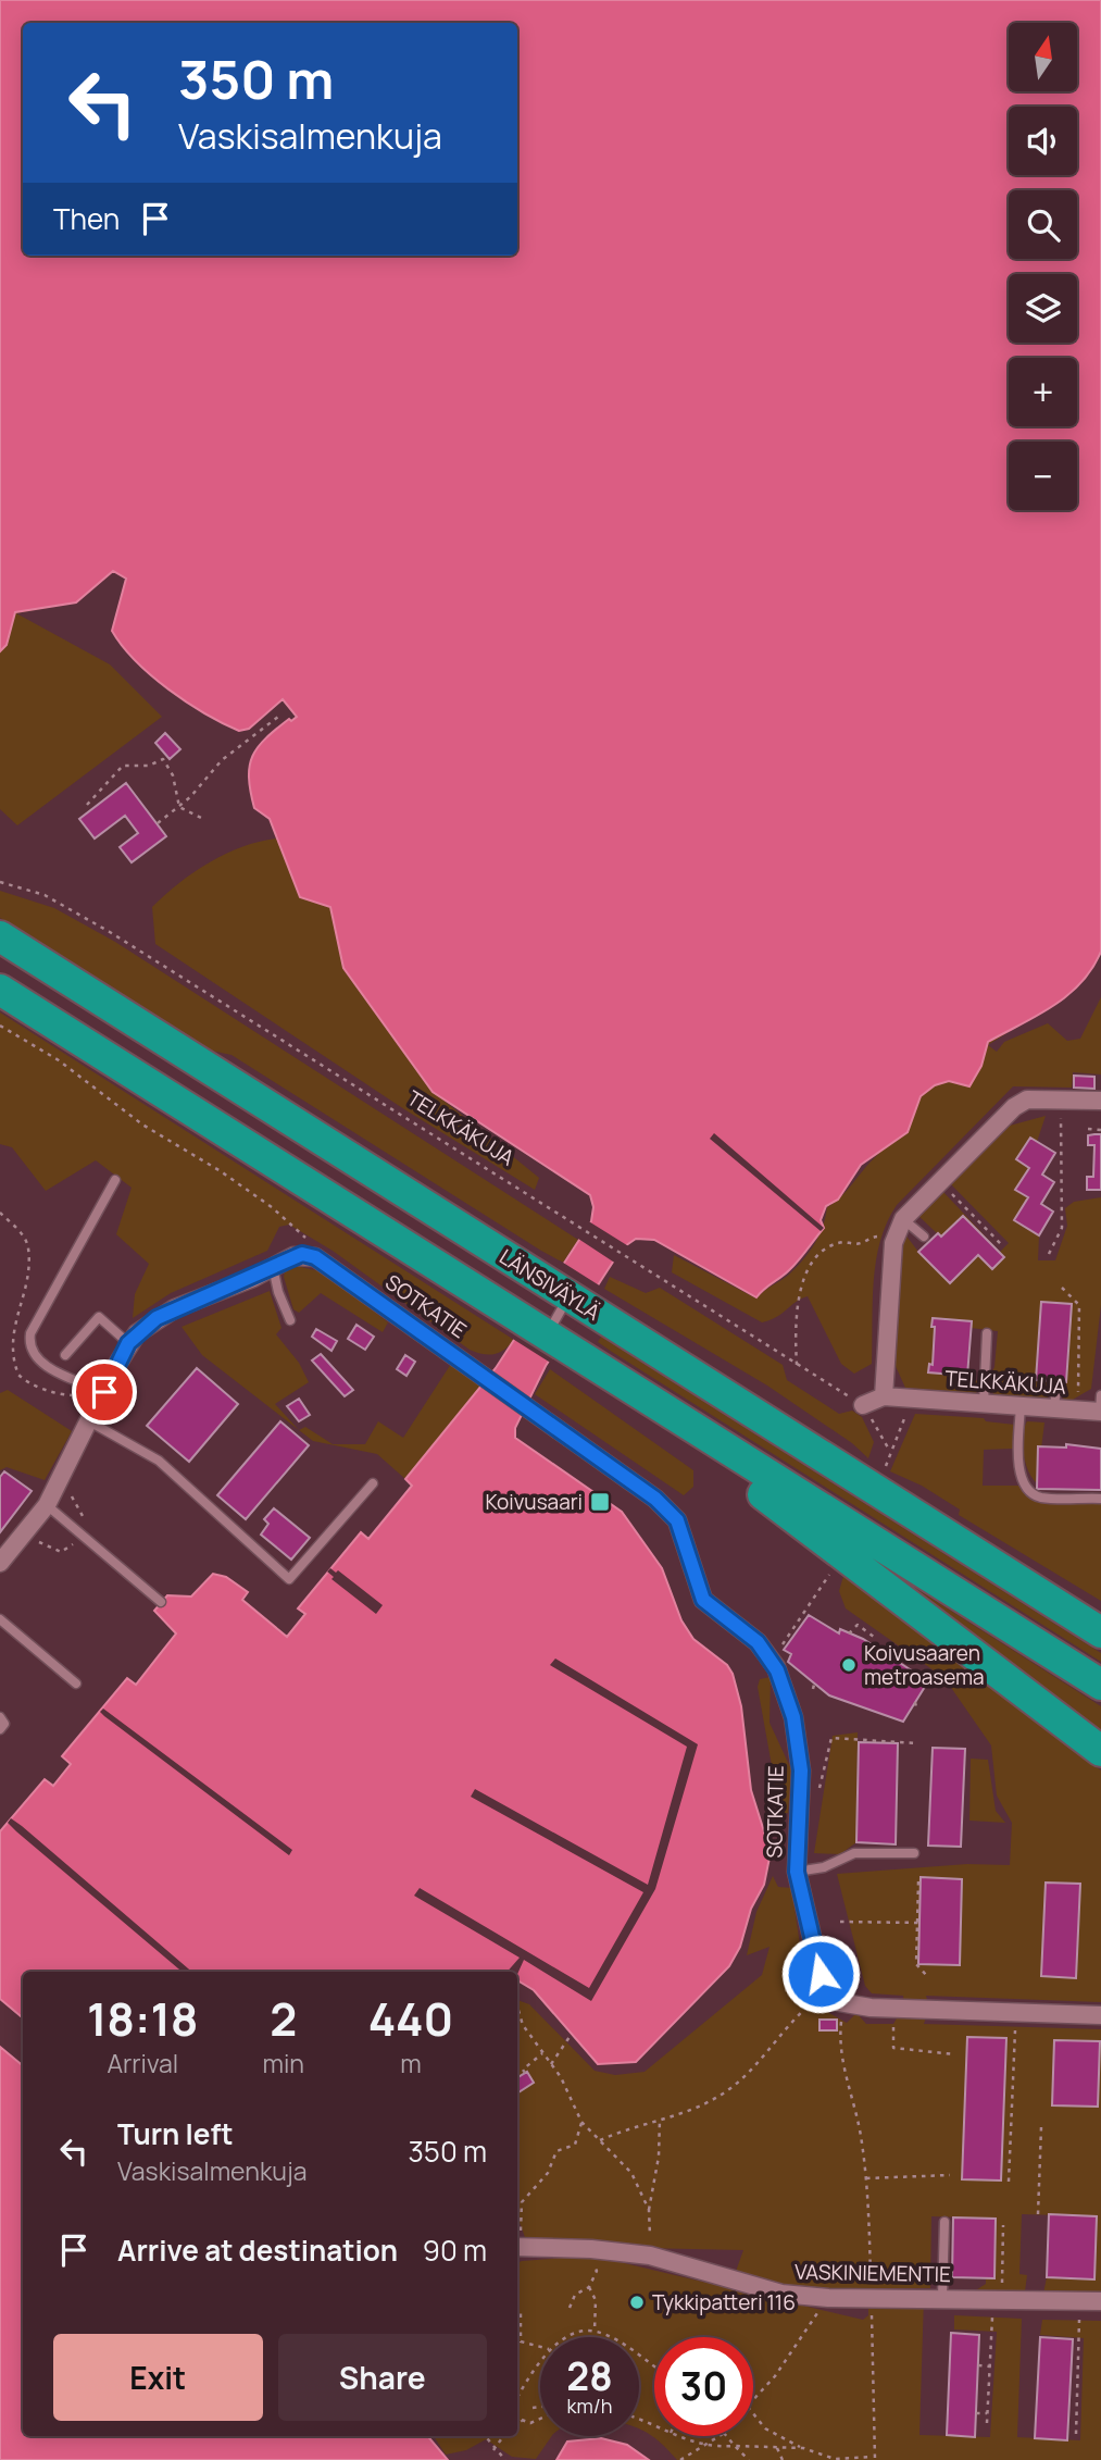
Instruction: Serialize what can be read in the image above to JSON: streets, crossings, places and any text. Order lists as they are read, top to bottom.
{
  "streets": {
    "highway": ["LÄNSIVÄYLÄ"],
    "street": ["TELKKÄKUJA", "SOTKATIE", "VASKINIEMENTIE"]
  },
  "places": {
    "transit": ["Koivusaari"],
    "other": ["Koivusaaren metroasema", "Tykkipatteri 116"]
  },
  "north": "top",
  "page": {
    "map_buttons": ["+", "−"],
    "turn": ["350 m", "Vaskisalmenkuja"],
    "then": "Then",
    "eta": [
      "18:18",
      "Arrival",
      "2",
      "min",
      "440",
      "m"
    ],
    "list": [
      {
        "name": "Turn left",
        "note": "Vaskisalmenkuja",
        "value": "350 m"
      },
      {
        "name": "Arrive at destination",
        "value": "90 m"
      }
    ],
    "buttons": ["Exit", "Share"],
    "speed": "28 km/h",
    "limit": "30"
  }
}
